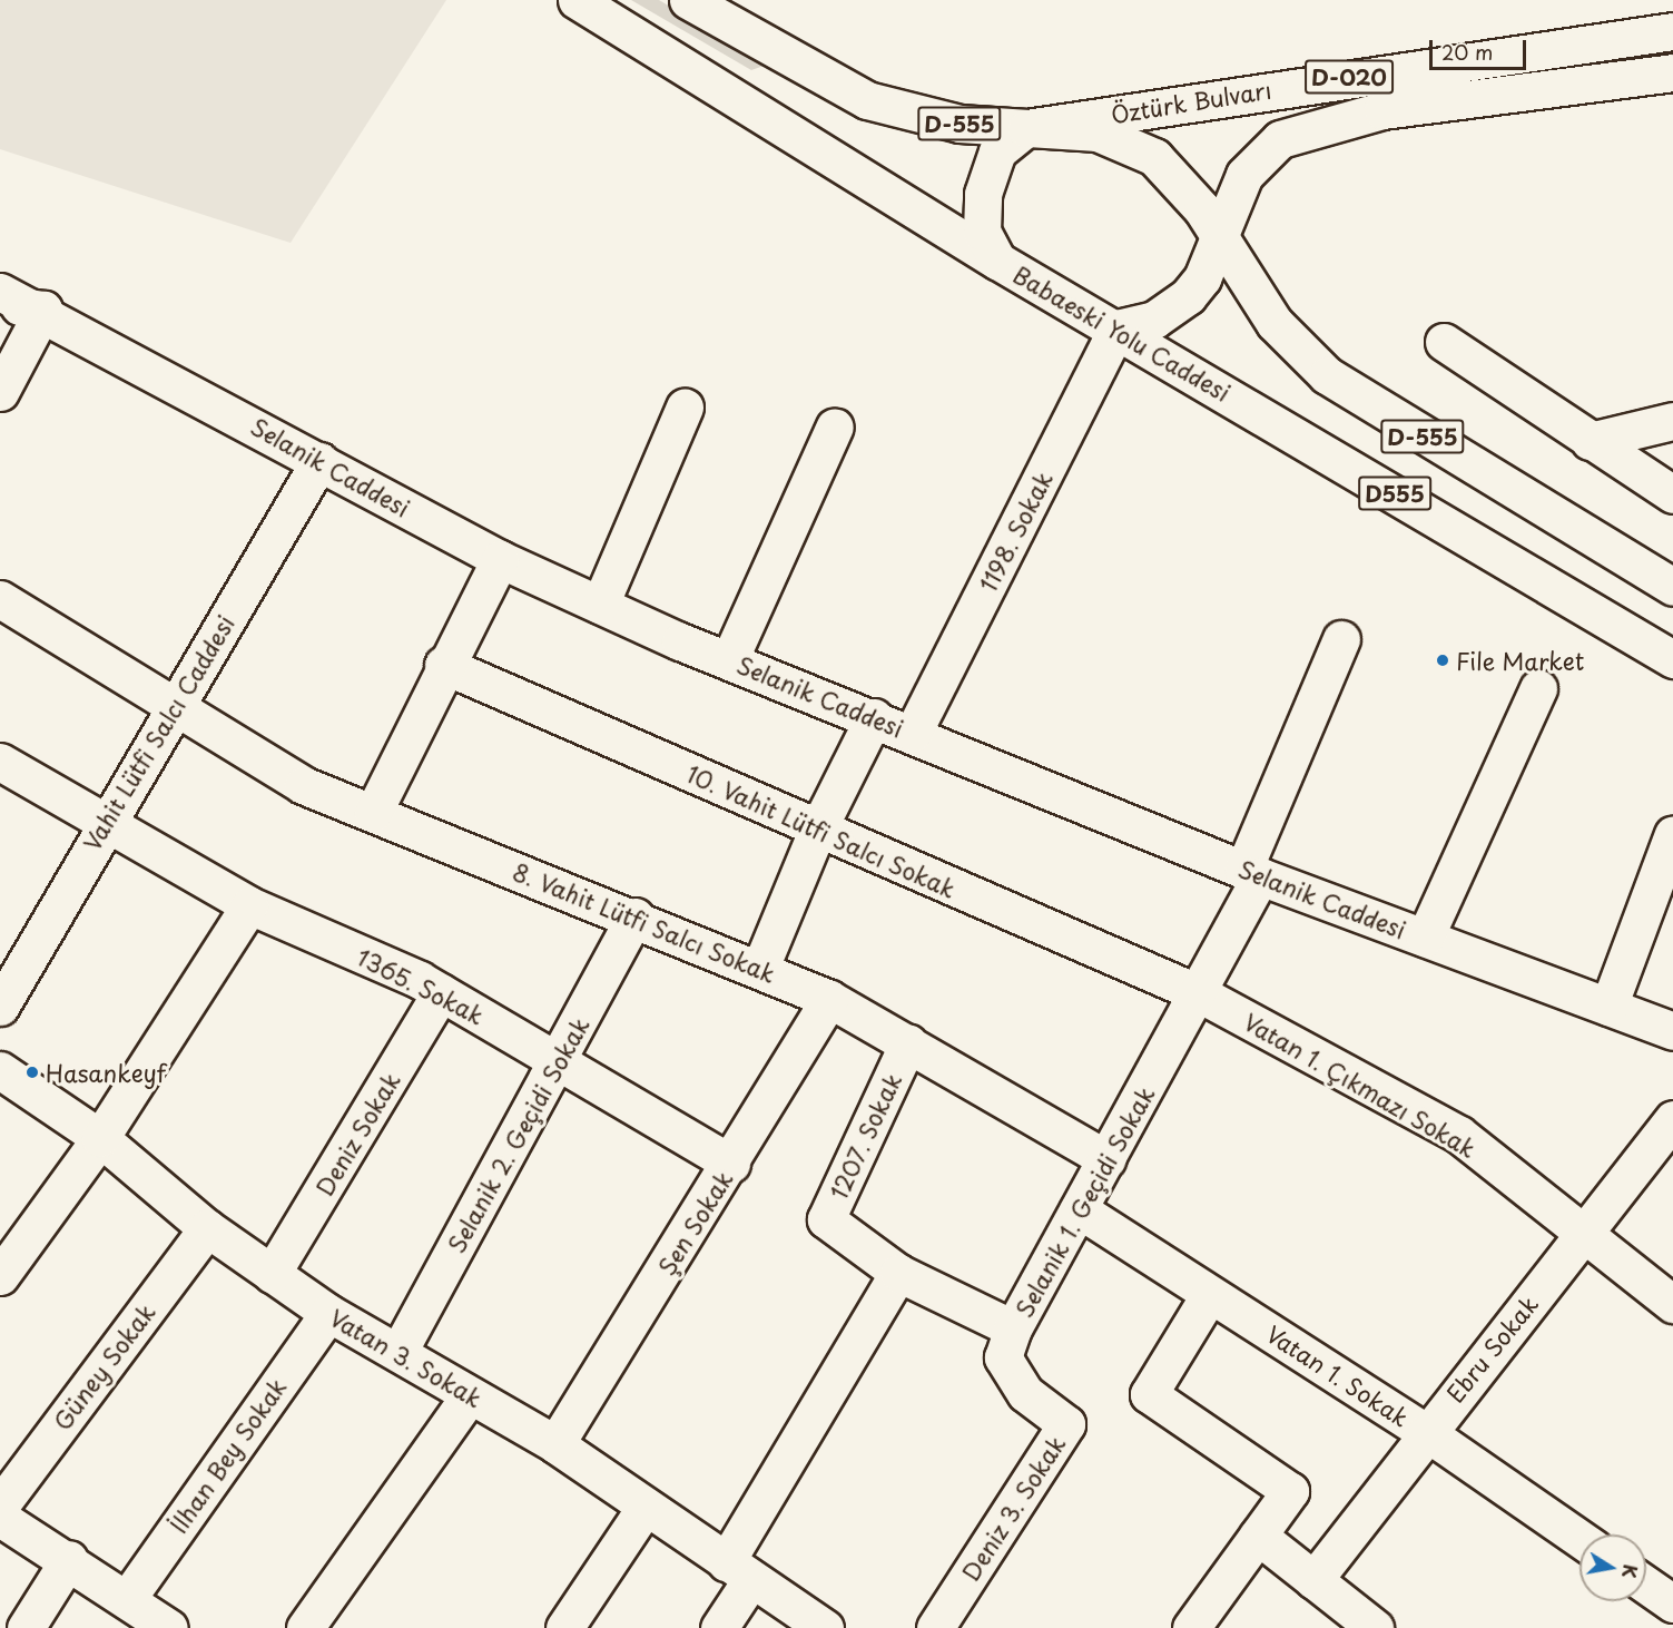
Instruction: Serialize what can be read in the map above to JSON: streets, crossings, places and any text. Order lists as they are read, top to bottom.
{
  "streets": {
    "main road": [
      "D-020",
      "Öztürk Bulvarı",
      "D-555",
      "Babaeski Yolu Caddesi",
      "Selanik Caddesi",
      "D555",
      "1198. Sokak",
      "Vahit Lütfi Salcı Caddesi",
      "10. Vahit Lütfi Salcı Sokak",
      "8. Vahit Lütfi Salcı Sokak",
      "1365. Sokak",
      "Vatan 1. Çıkmazı Sokak",
      "Deniz Sokak",
      "Selanik 2. Geçidi Sokak",
      "1207. Sokak",
      "Selanik 1. Geçidi Sokak",
      "Şen Sokak",
      "Ebru Sokak",
      "Vatan 3. Sokak",
      "Güney Sokak",
      "Vatan 1. Sokak",
      "İlhan Bey Sokak",
      "Deniz 3. Sokak"
    ]
  },
  "crossings": [
    ["D-020", "Öztürk Bulvarı"],
    ["D-020", "D-555"],
    ["D-020", "Babaeski Yolu Caddesi"],
    ["D-020", "1198. Sokak"],
    ["Öztürk Bulvarı", "D-555"],
    ["Öztürk Bulvarı", "Babaeski Yolu Caddesi"],
    ["Öztürk Bulvarı", "1198. Sokak"],
    ["D-555", "Babaeski Yolu Caddesi"],
    ["D-555", "1198. Sokak"],
    ["Babaeski Yolu Caddesi", "1198. Sokak"],
    ["Selanik Caddesi", "1198. Sokak"],
    ["Selanik Caddesi", "Vahit Lütfi Salcı Caddesi"],
    ["Selanik Caddesi", "Selanik 1. Geçidi Sokak"],
    ["Vahit Lütfi Salcı Caddesi", "8. Vahit Lütfi Salcı Sokak"],
    ["Vahit Lütfi Salcı Caddesi", "1365. Sokak"],
    ["10. Vahit Lütfi Salcı Sokak", "Vatan 1. Çıkmazı Sokak"],
    ["10. Vahit Lütfi Salcı Sokak", "Selanik 1. Geçidi Sokak"],
    ["8. Vahit Lütfi Salcı Sokak", "Selanik 2. Geçidi Sokak"],
    ["8. Vahit Lütfi Salcı Sokak", "1207. Sokak"],
    ["8. Vahit Lütfi Salcı Sokak", "Selanik 1. Geçidi Sokak"],
    ["8. Vahit Lütfi Salcı Sokak", "Şen Sokak"],
    ["1365. Sokak", "Deniz Sokak"],
    ["1365. Sokak", "Selanik 2. Geçidi Sokak"],
    ["1365. Sokak", "Şen Sokak"],
    ["Vatan 1. Çıkmazı Sokak", "Selanik 1. Geçidi Sokak"],
    ["Vatan 1. Çıkmazı Sokak", "Ebru Sokak"],
    ["Deniz Sokak", "Vatan 3. Sokak"],
    ["Selanik 2. Geçidi Sokak", "Vatan 3. Sokak"],
    ["1207. Sokak", "Selanik 1. Geçidi Sokak"],
    ["Selanik 1. Geçidi Sokak", "Vatan 1. Sokak"],
    ["Selanik 1. Geçidi Sokak", "Deniz 3. Sokak"],
    ["Şen Sokak", "Vatan 3. Sokak"],
    ["Ebru Sokak", "Vatan 1. Sokak"],
    ["Vatan 3. Sokak", "Güney Sokak"],
    ["Vatan 3. Sokak", "İlhan Bey Sokak"]
  ],
  "places": ["File Market", "Hasankeyf"],
  "scale_bar": "20 m",
  "north": "right"
}
